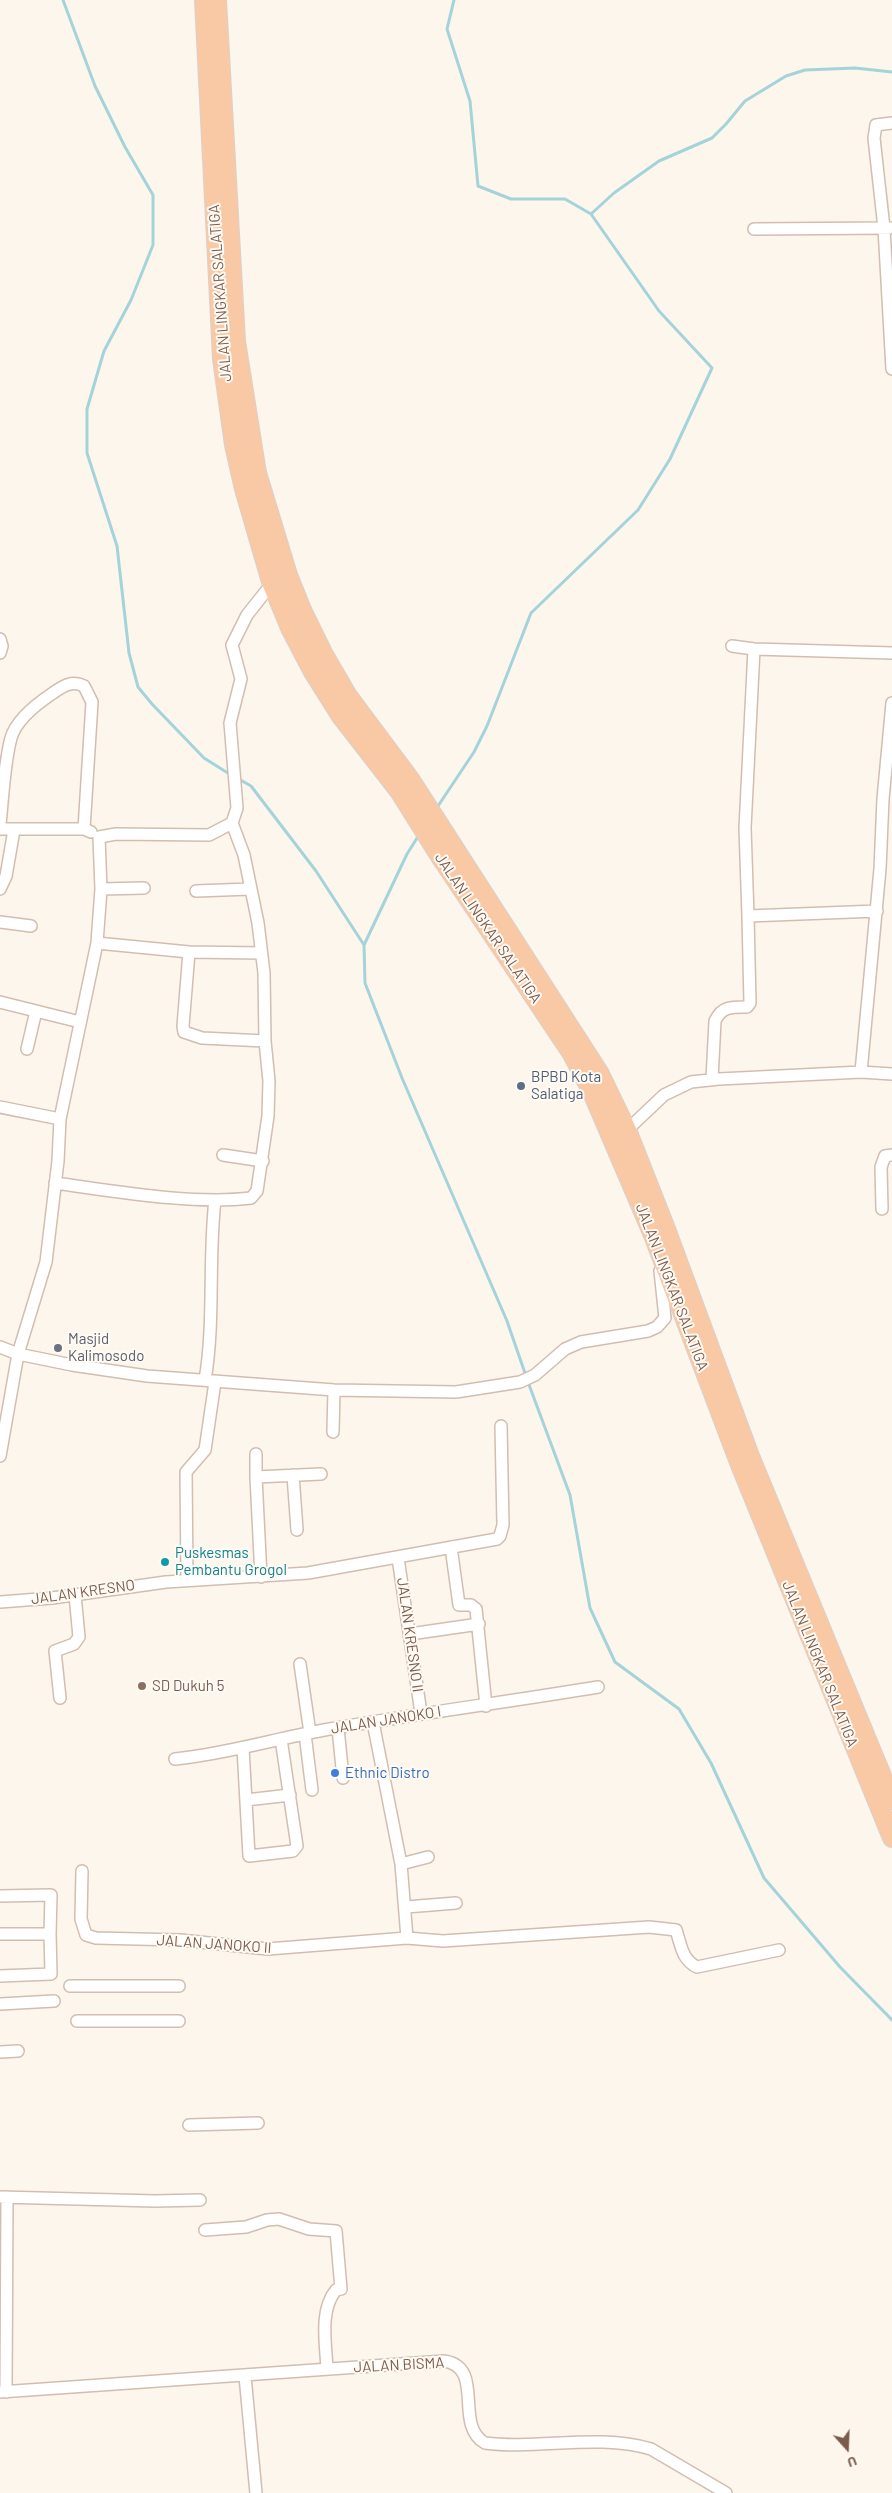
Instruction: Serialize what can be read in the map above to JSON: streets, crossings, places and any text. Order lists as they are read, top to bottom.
{
  "streets": {
    "highway": ["JALAN LINGKAR SALATIGA"],
    "street": [
      "JALAN KRESNO",
      "JALAN KRESNO II",
      "JALAN JANOKO I",
      "JALAN JANOKO II",
      "JALAN BISMA"
    ]
  },
  "crossings": [
    ["JALAN KRESNO", "JALAN KRESNO II"],
    ["JALAN KRESNO II", "JALAN JANOKO I"]
  ],
  "places": [
    "BPBD Kota Salatiga",
    "Masjid Kalimosodo",
    "Puskesmas Pembantu Grogol",
    "SD Dukuh 5",
    "Ethnic Distro"
  ],
  "north": "bottom"
}
